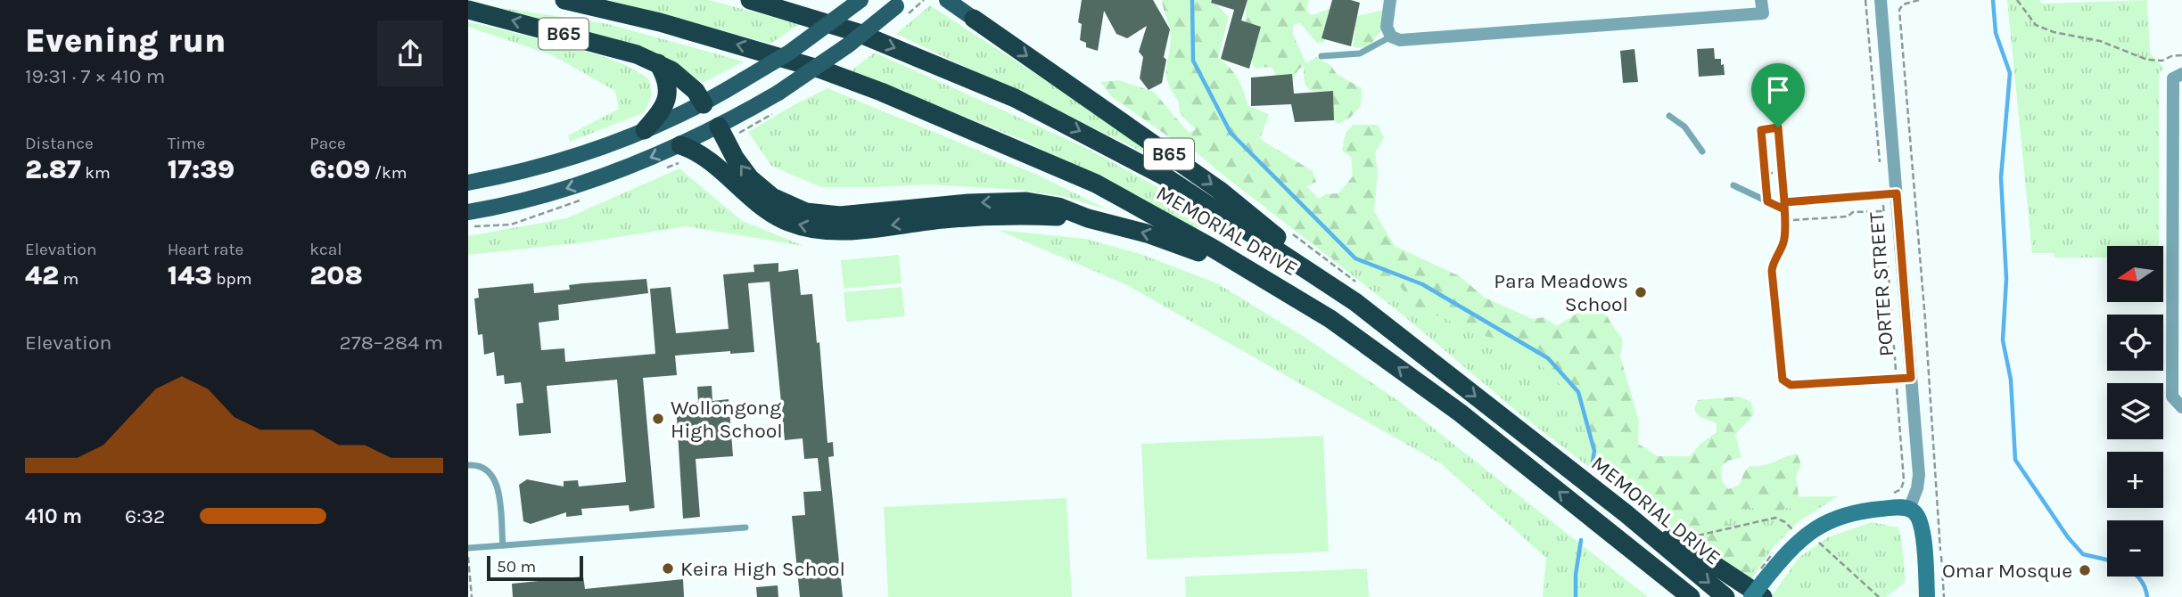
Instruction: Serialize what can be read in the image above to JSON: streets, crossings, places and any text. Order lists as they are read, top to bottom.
{
  "streets": {
    "highway": ["B65", "MEMORIAL DRIVE"],
    "street": ["PORTER STREET"]
  },
  "crossings": [
    ["B65", "MEMORIAL DRIVE"]
  ],
  "places": [
    "Para Meadows School",
    "Wollongong High School",
    "Keira High School",
    "Omar Mosque"
  ],
  "scale_bar": "50 m",
  "north": "left",
  "page": {
    "heading": ["Evening run", "19:31 · 7 × 410 m"],
    "stats": [
      ["Distance", "2.87 km"],
      ["Time", "17:39"],
      ["Pace", "6:09 /km"],
      ["Elevation", "42 m"],
      ["Heart rate", "143 bpm"],
      ["kcal", "208"]
    ],
    "map_buttons": ["+", "−"],
    "chart": ["Elevation", "278–284 m"],
    "list": [
      {
        "name": "410 m",
        "note": "6:32"
      }
    ],
    "scale": "50 m"
  }
}
